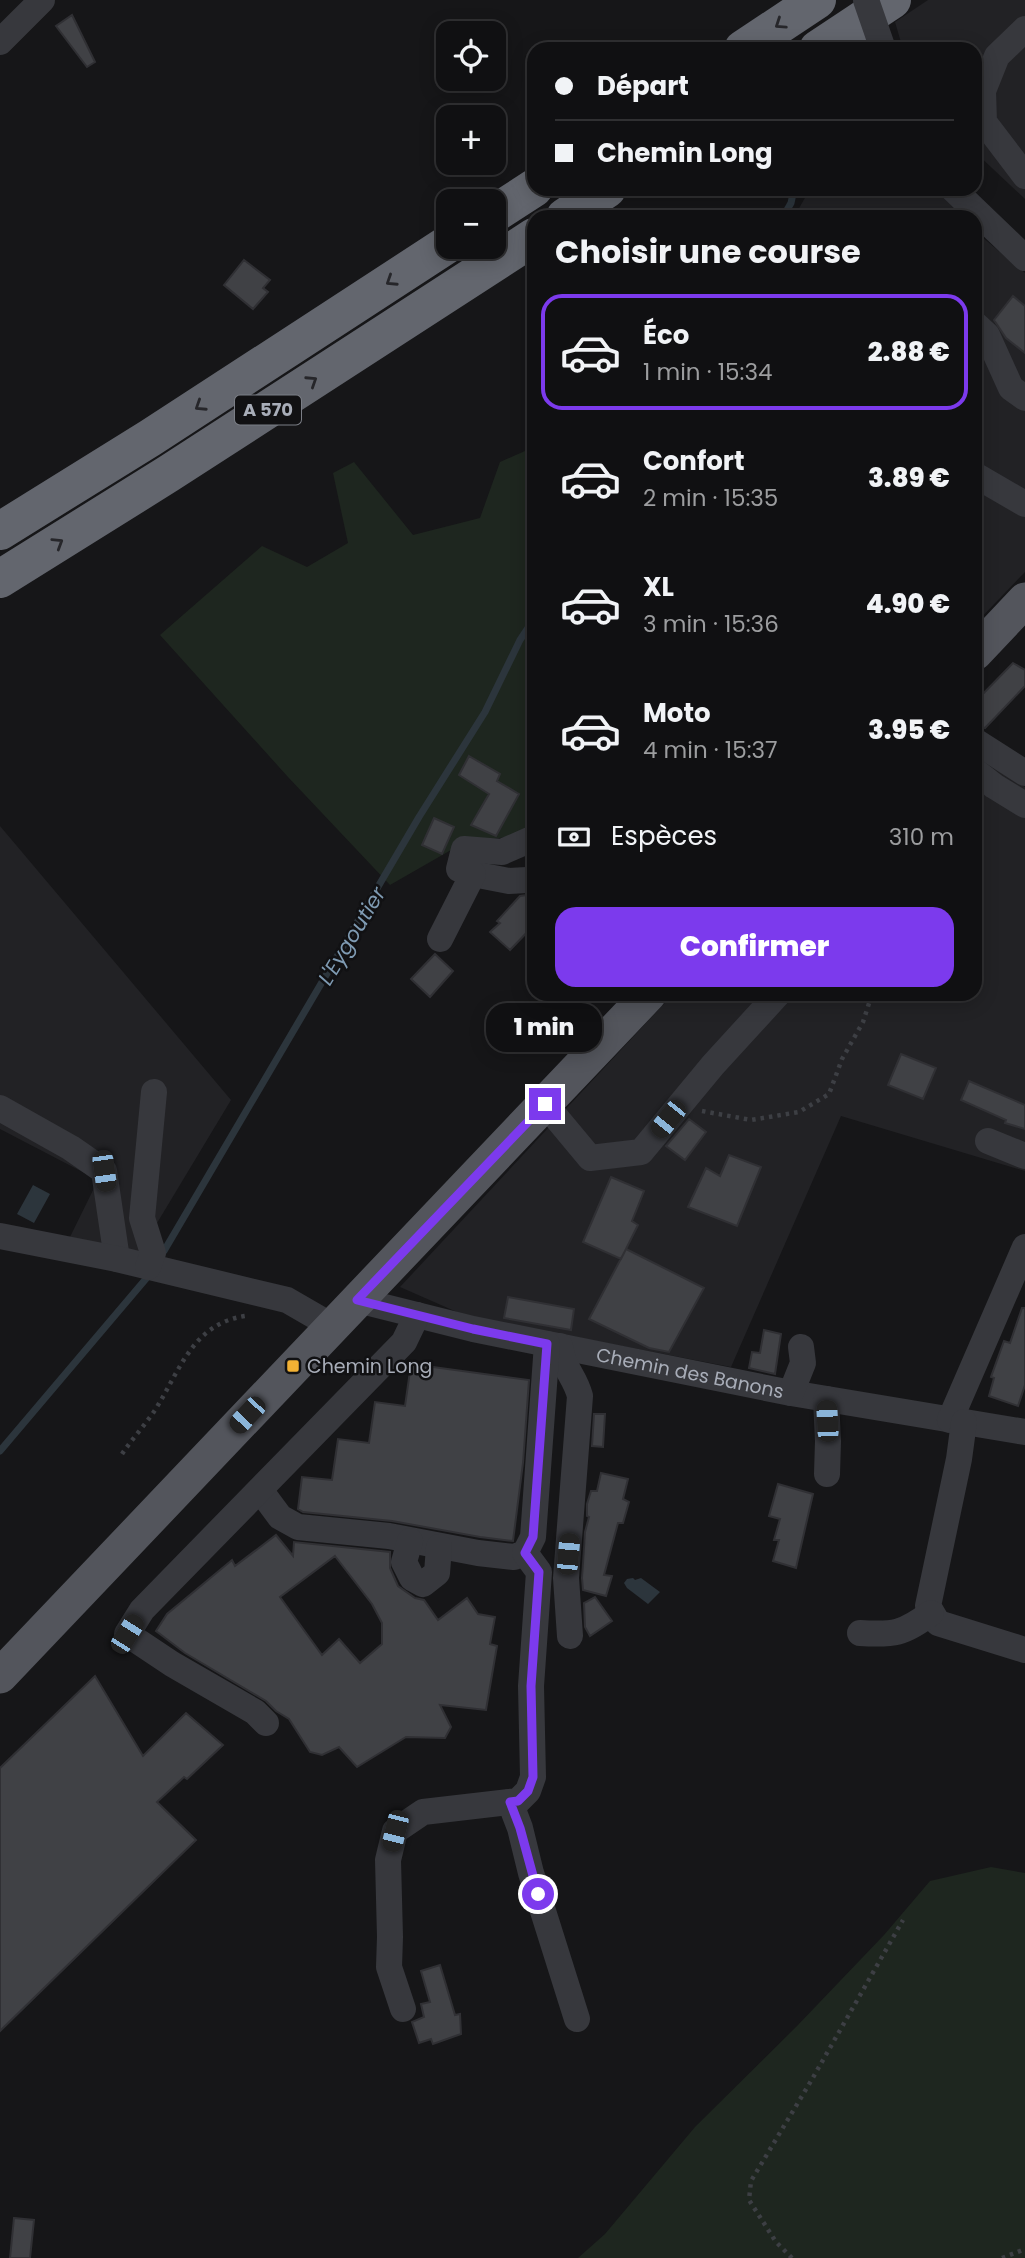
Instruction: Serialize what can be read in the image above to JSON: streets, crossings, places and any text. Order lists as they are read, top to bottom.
{
  "streets": {
    "highway": ["A 570"],
    "street": ["Chemin des Banons"]
  },
  "water": ["L'Eygoutier"],
  "places": {
    "transit": ["Chemin Long"]
  },
  "page": {
    "map_buttons": ["+", "−"],
    "banner": ["Départ", "Chemin Long"],
    "heading": "Choisir une course",
    "list": [
      {
        "name": "Éco",
        "note": "1 min · 15:34",
        "value": "2.88 €"
      },
      {
        "name": "Confort",
        "note": "2 min · 15:35",
        "value": "3.89 €"
      },
      {
        "name": "XL",
        "note": "3 min · 15:36",
        "value": "4.90 €"
      },
      {
        "name": "Moto",
        "note": "4 min · 15:37",
        "value": "3.95 €"
      }
    ],
    "pay": ["Espèces", "310 m"],
    "buttons": "Confirmer",
    "bubble": "1 min"
  }
}
